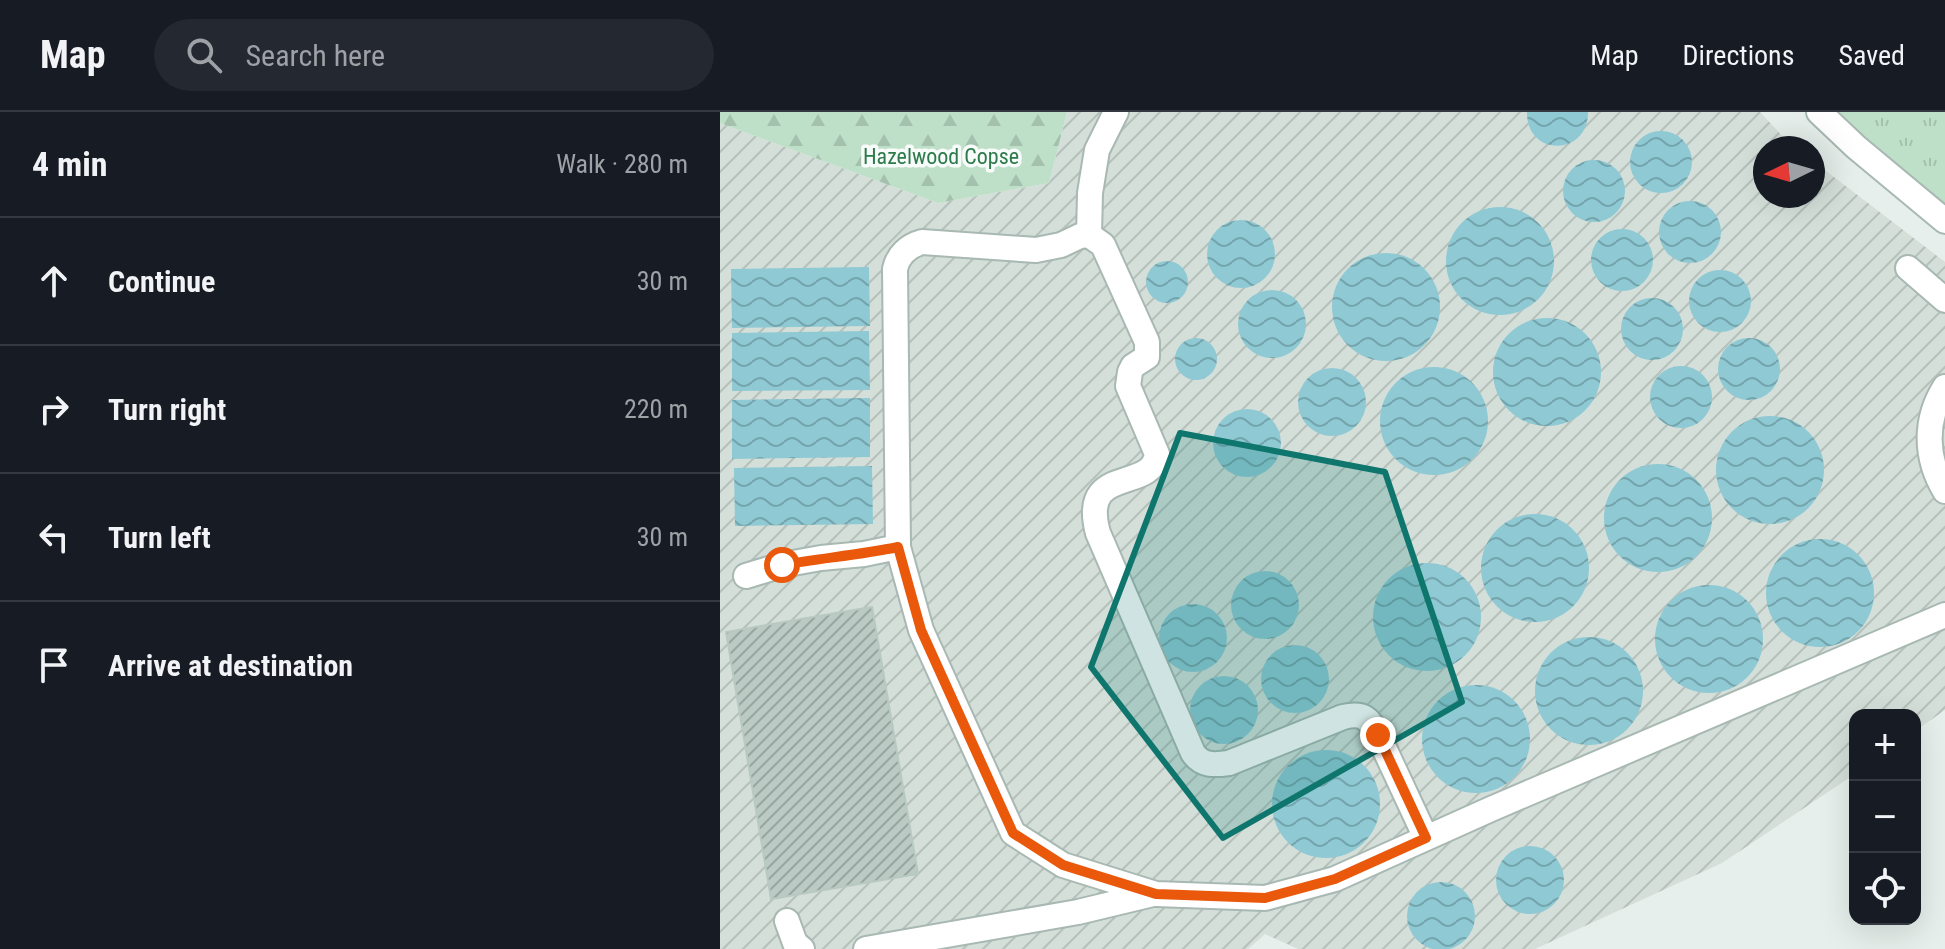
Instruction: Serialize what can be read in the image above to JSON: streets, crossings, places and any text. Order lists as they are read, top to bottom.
{
  "parks": ["Hazelwood Copse"],
  "north": "left",
  "page": {
    "header": "Map",
    "search": "Search here",
    "nav": ["Map", "Directions", "Saved"],
    "heading": ["4 min", "Walk · 280 m"],
    "list": [
      ["Continue", "30 m"],
      ["Turn right", "220 m"],
      ["Turn left", "30 m"],
      "Arrive at destination"
    ],
    "map_buttons": ["+", "−"]
  }
}
